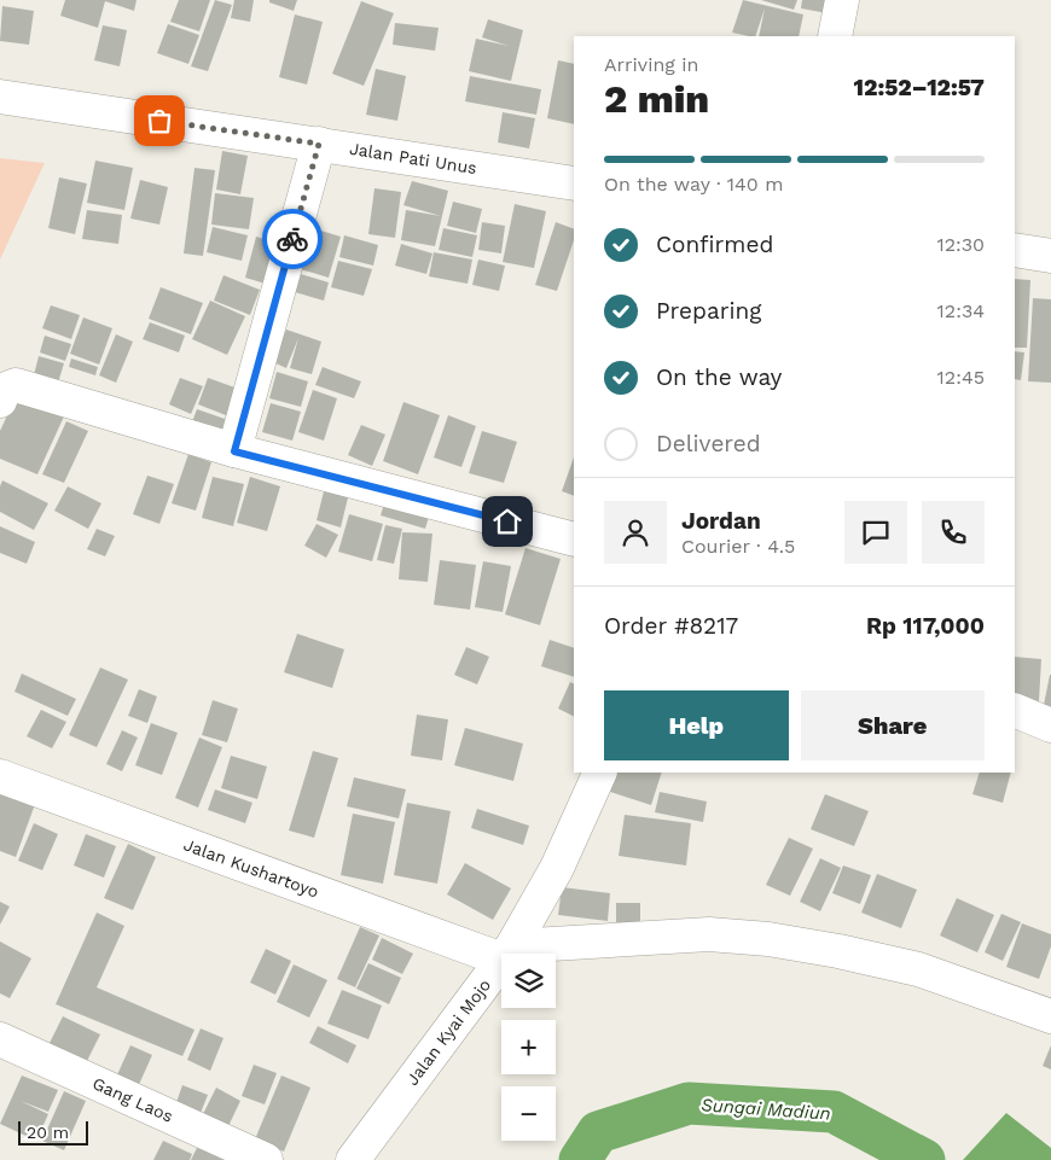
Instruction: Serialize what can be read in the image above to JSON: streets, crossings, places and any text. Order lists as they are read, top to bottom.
{
  "streets": {
    "street": [
      "Jalan Pati Unus",
      "Jalan Kushartoyo",
      "Jalan Kyai Mojo",
      "Gang Laos"
    ]
  },
  "crossings": [
    ["Jalan Kushartoyo", "Jalan Kyai Mojo"]
  ],
  "water": ["Sungai Madiun"],
  "scale_bar": "20 m",
  "page": {
    "heading": ["2 min", "Arriving in", "12:52–12:57"],
    "panel": [
      "Jordan",
      "Courier · 4.5",
      "Order #8217",
      "Rp 117,000"
    ],
    "bar": "On the way · 140 m",
    "list": [
      ["Confirmed", "12:30"],
      ["Preparing", "12:34"],
      ["On the way", "12:45"],
      "Delivered"
    ],
    "buttons": ["Help", "Share"],
    "map_buttons": ["+", "−"],
    "scale": "20 m"
  }
}
